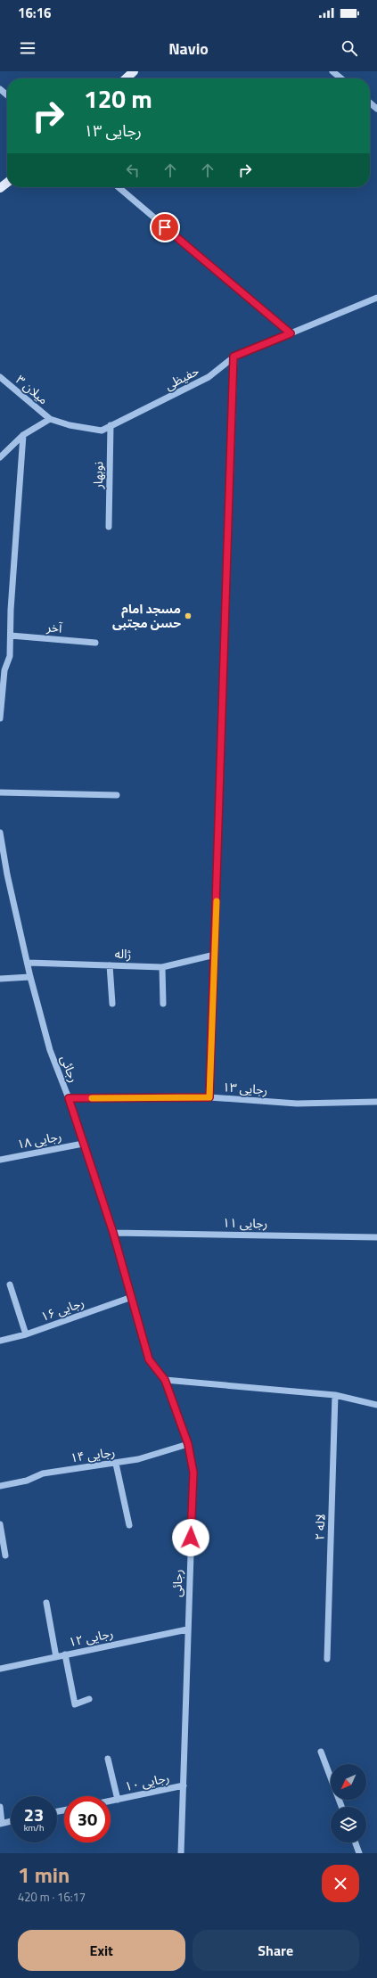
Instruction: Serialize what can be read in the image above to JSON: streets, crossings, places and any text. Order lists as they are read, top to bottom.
{
  "streets": {
    "street": [
      "حفیظی",
      "میلان ۳",
      "نوبهار",
      "آخر",
      "ژاله",
      "رجائی",
      "رجایی ۱۳",
      "رجایی ۱۸",
      "رجایی ۱۱",
      "رجایی ۱۶",
      "رجایی ۱۴",
      "لاله ۲",
      "رجایی ۱۲",
      "رجایی ۱۰"
    ]
  },
  "crossings": [
    ["حفیظی", "میلان ۳"],
    ["حفیظی", "نوبهار"],
    ["ژاله", "رجائی"],
    ["رجائی", "رجایی ۱۳"],
    ["رجائی", "رجایی ۱۸"],
    ["رجائی", "رجایی ۱۱"],
    ["رجائی", "رجایی ۱۶"],
    ["رجائی", "رجایی ۱۴"],
    ["رجائی", "رجایی ۱۲"],
    ["رجائی", "رجایی ۱۰"]
  ],
  "places": ["مسجد امام حسن مجتبی"],
  "north": "bottom left",
  "page": {
    "status": "16:16",
    "header": "Navio",
    "turn": ["120 m", "رجایی ۱۳"],
    "speed": "23 km/h",
    "limit": "30",
    "heading": ["1 min", "420 m · 16:17"],
    "buttons": ["Exit", "Share"]
  }
}
